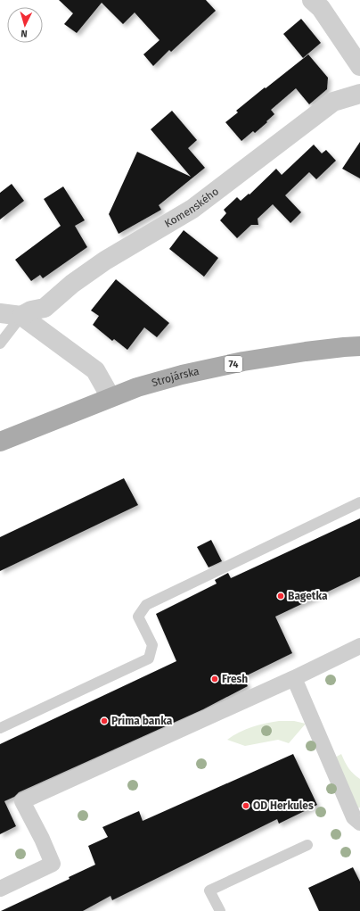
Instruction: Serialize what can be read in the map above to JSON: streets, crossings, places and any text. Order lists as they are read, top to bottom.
{
  "streets": {
    "main road": ["74", "Strojárska"],
    "street": ["Komenského"]
  },
  "crossings": [
    ["Komenského", "Strojárska"]
  ],
  "places": [
    "Bagetka",
    "Fresh",
    "Prima banka",
    "OD Herkules"
  ],
  "north": "bottom"
}
